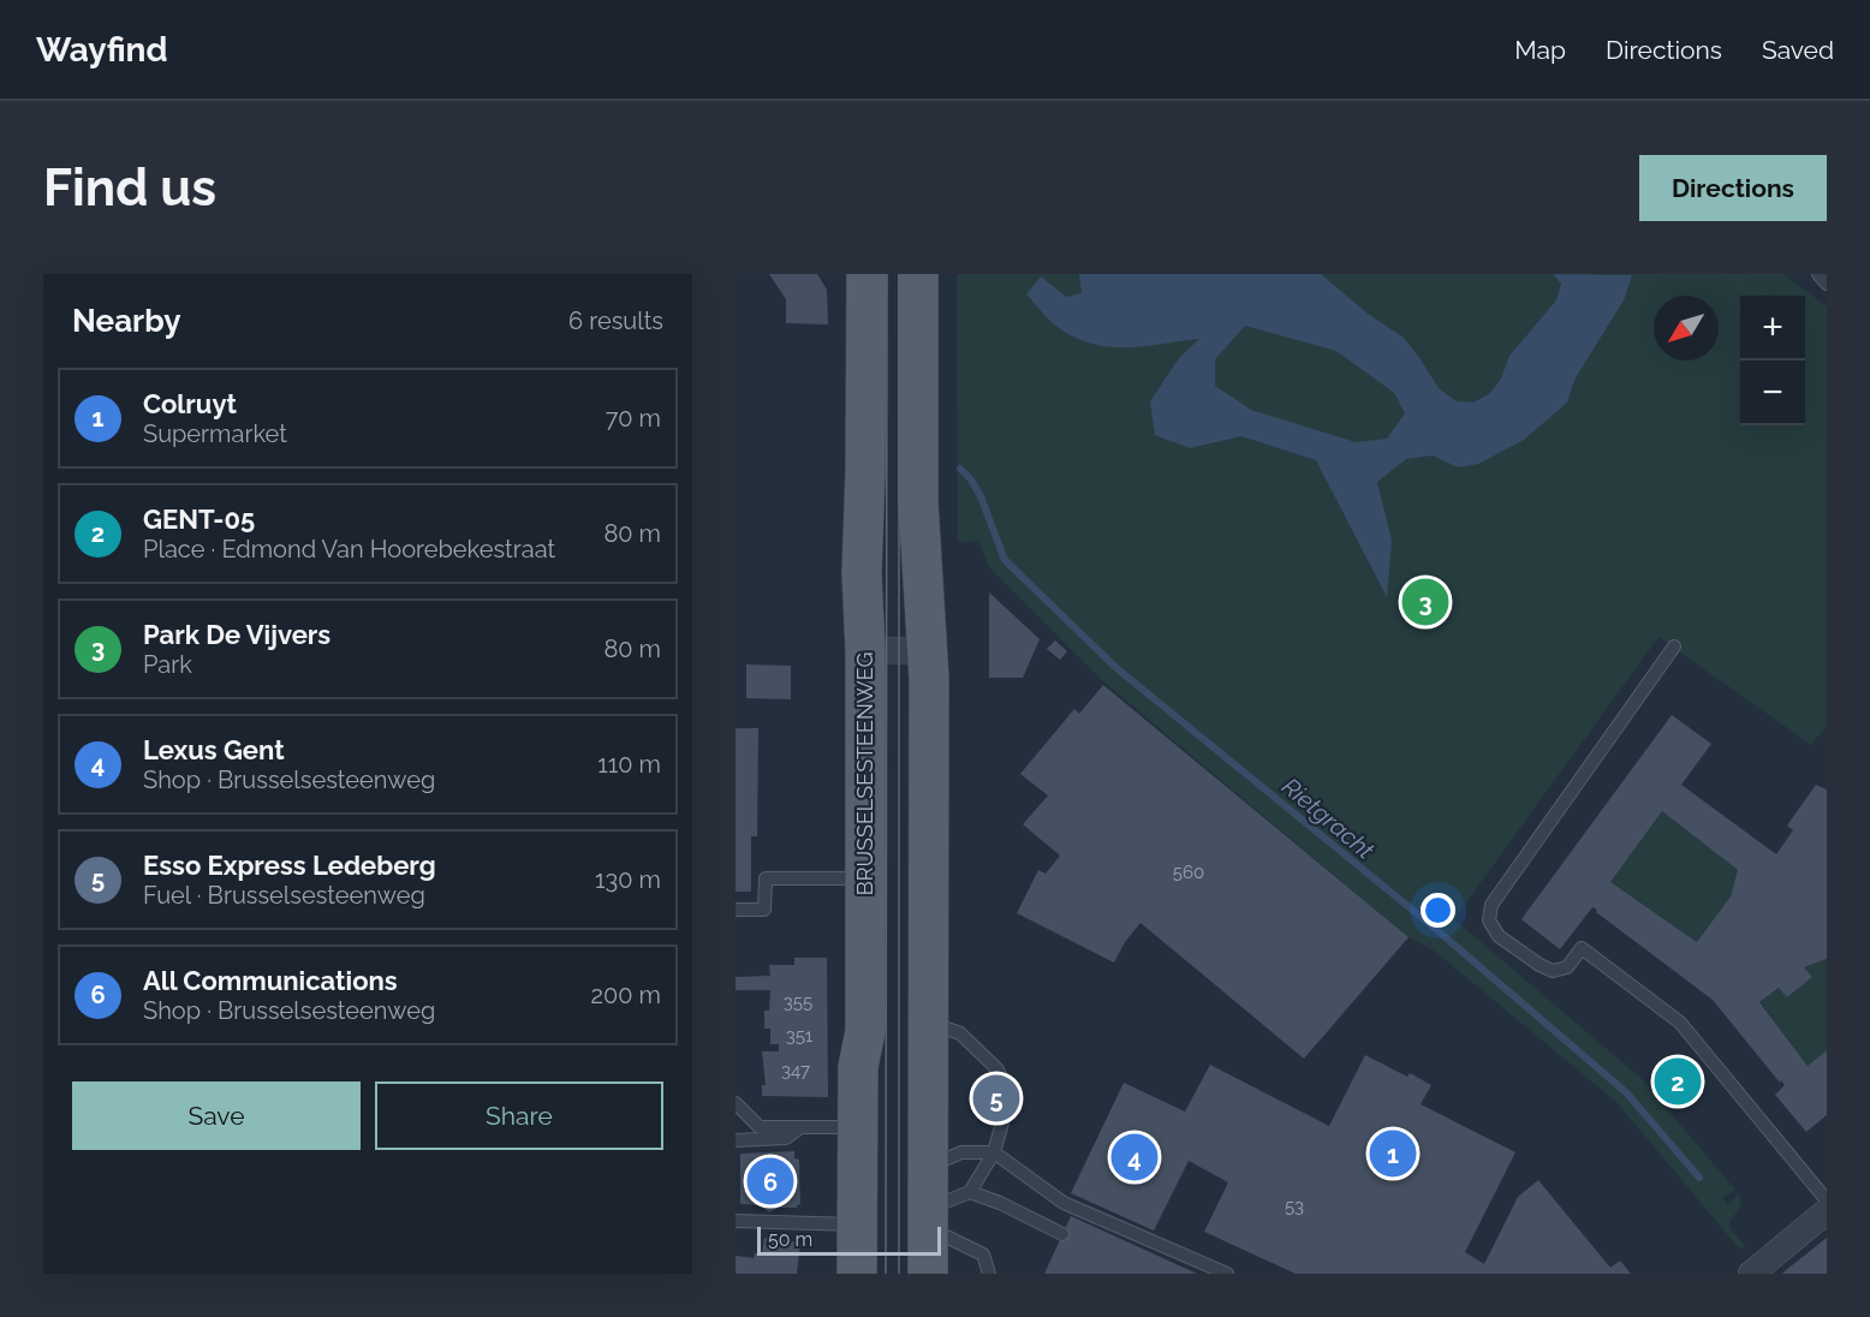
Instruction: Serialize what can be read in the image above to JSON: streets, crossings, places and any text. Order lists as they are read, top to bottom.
{
  "streets": {
    "main road": ["BRUSSELSESTEENWEG"]
  },
  "water": ["Rietgracht"],
  "house_numbers": [
    "560",
    "355",
    "351",
    "347",
    "53"
  ],
  "scale_bar": "50 m",
  "north": "bottom left",
  "page": {
    "header": "Wayfind",
    "nav": ["Map", "Directions", "Saved"],
    "buttons": [
      "Directions",
      ["Save", "Share"]
    ],
    "title": "Find us",
    "heading": ["Nearby", "6 results"],
    "map_buttons": ["+", "−"],
    "list": [
      {
        "mark": "1",
        "name": "Colruyt",
        "note": "Supermarket",
        "value": "70 m"
      },
      {
        "mark": "2",
        "name": "GENT-05",
        "note": "Place · Edmond Van Hoorebekestraat",
        "value": "80 m"
      },
      {
        "mark": "3",
        "name": "Park De Vijvers",
        "note": "Park",
        "value": "80 m"
      },
      {
        "mark": "4",
        "name": "Lexus Gent",
        "note": "Shop · Brusselsesteenweg",
        "value": "110 m"
      },
      {
        "mark": "5",
        "name": "Esso Express Ledeberg",
        "note": "Fuel · Brusselsesteenweg",
        "value": "130 m"
      },
      {
        "mark": "6",
        "name": "All Communications",
        "note": "Shop · Brusselsesteenweg",
        "value": "200 m"
      }
    ],
    "pins": [
      "3",
      "2",
      "5",
      "1",
      "4",
      "6"
    ],
    "scale": "50 m"
  }
}
